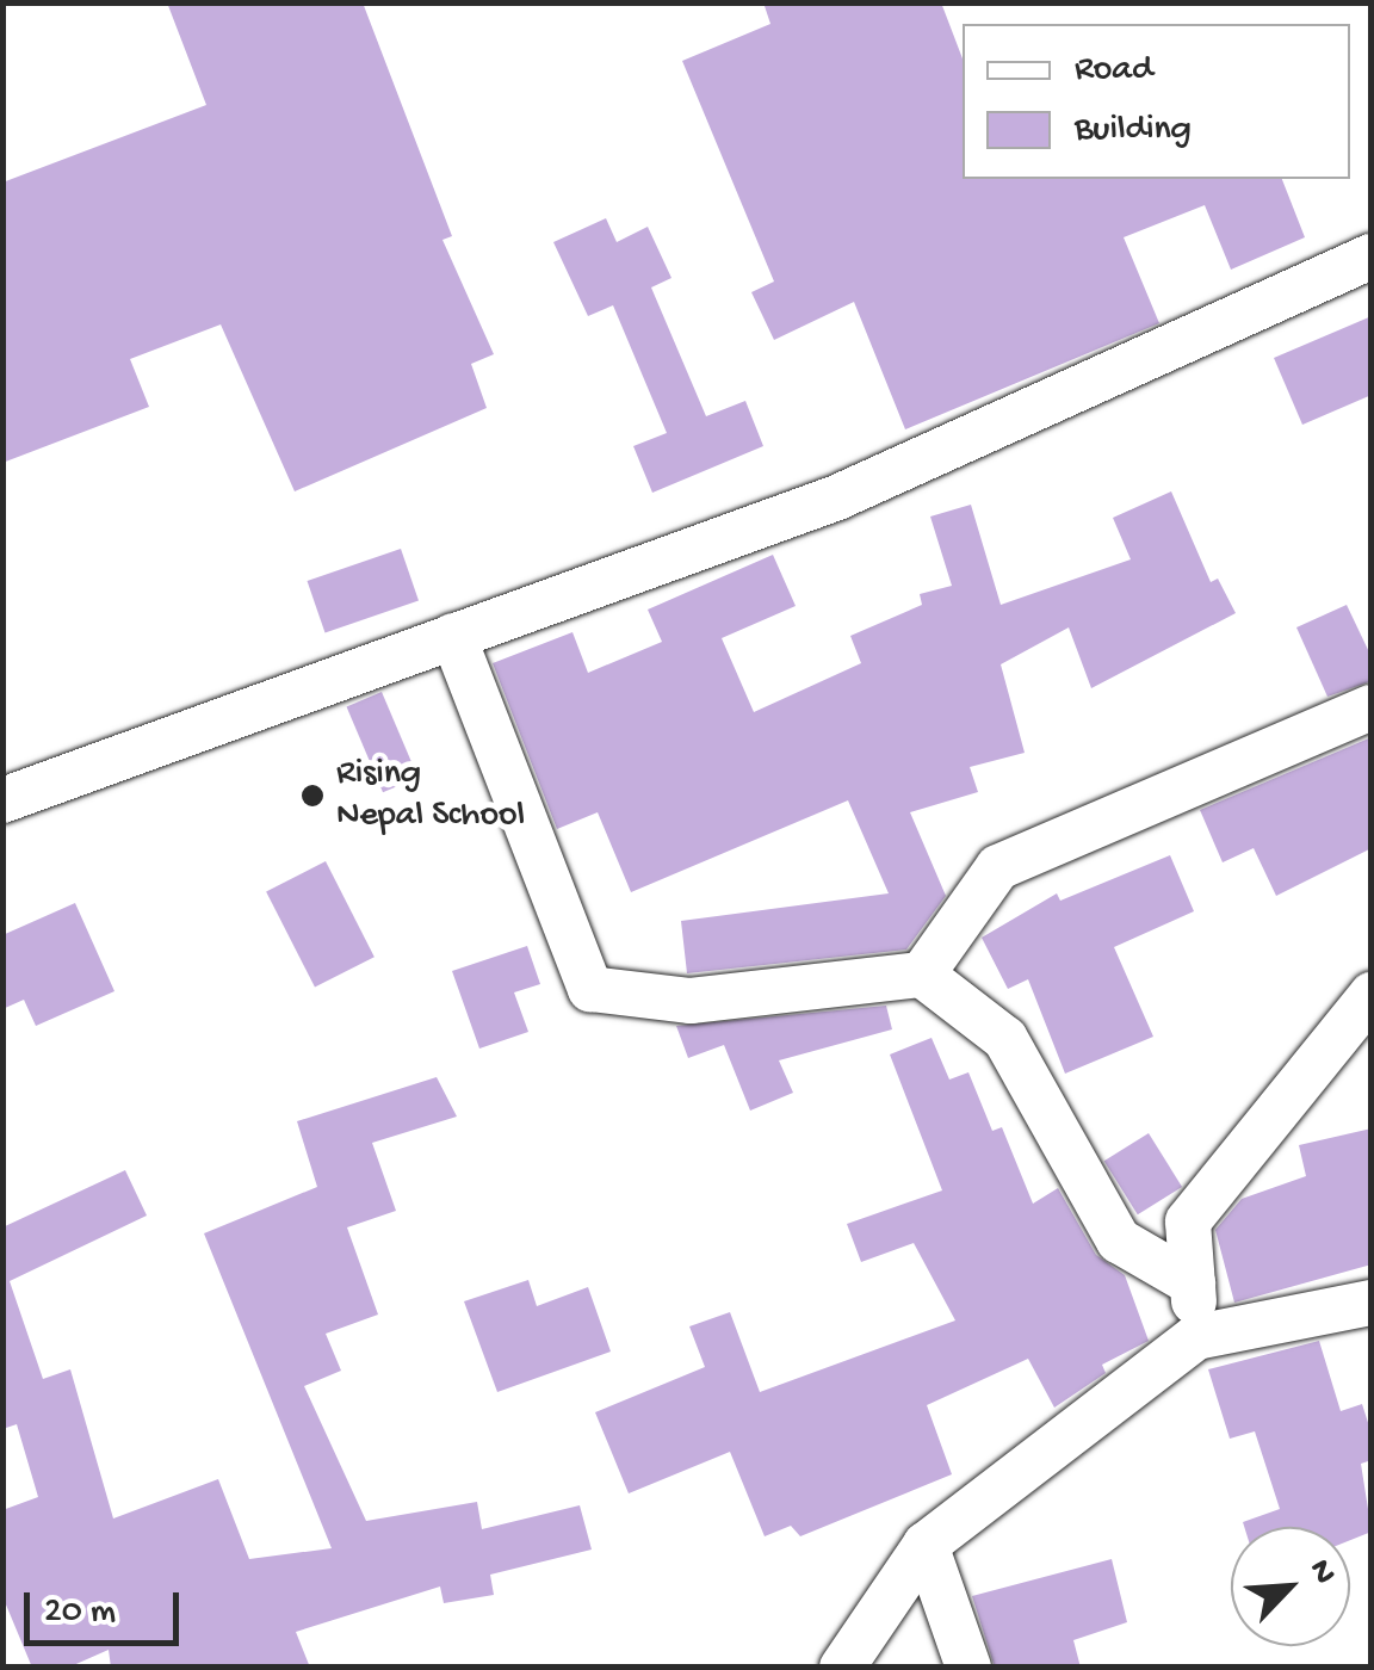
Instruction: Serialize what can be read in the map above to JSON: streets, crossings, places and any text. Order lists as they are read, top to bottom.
{
  "places": ["Rising Nepal School"],
  "legend": ["Road", "Building"],
  "scale_bar": "20 m",
  "north": "top right"
}
